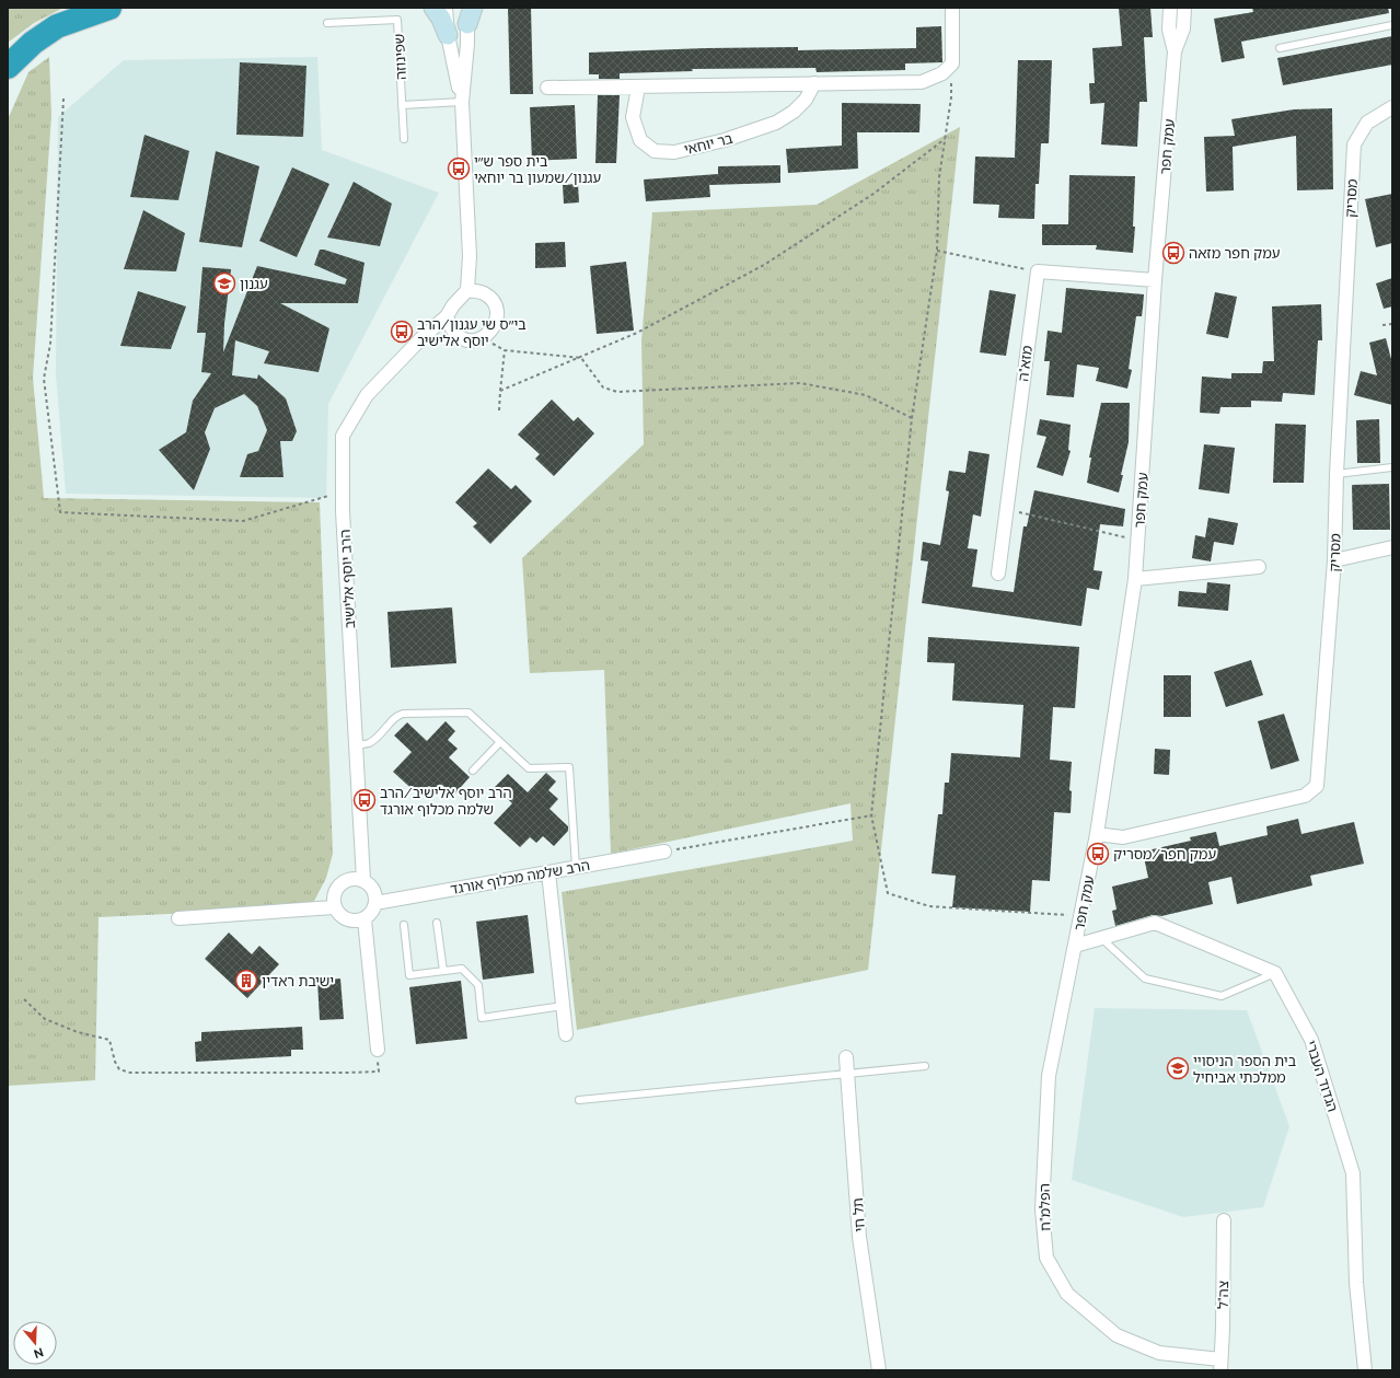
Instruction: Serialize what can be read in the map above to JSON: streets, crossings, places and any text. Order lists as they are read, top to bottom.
{
  "streets": {
    "street": [
      "בר יוחאי",
      "עמק חפר",
      "מסריק",
      "מזא\"ה",
      "הרב יוסף אלישיב",
      "הרב שלמה מכלוף אורגד",
      "הגדוד העברי",
      "הפלמ\"ח",
      "תל חי",
      "צה\"ל"
    ],
    "lane": ["שפינוזה"]
  },
  "crossings": [
    ["עמק חפר", "מסריק"],
    ["עמק חפר", "הפלמ\"ח"],
    ["הרב יוסף אלישיב", "הרב שלמה מכלוף אורגד"],
    ["הפלמ\"ח", "צה\"ל"]
  ],
  "places": {
    "bus stop": [
      "בית ספר ש״י עגנון/שמעון בר יוחאי",
      "עמק חפר מזאה",
      "בי״ס שי עגנון/הרב יוסף אלישיב",
      "הרב יוסף אלישיב/הרב שלמה מכלוף אורגד",
      "עמק חפר/מסריק"
    ],
    "school or university": ["עגנון", "בית הספר הניסויי ממלכתי אביחיל"],
    "building": ["ישיבת ראדין"]
  },
  "north": "bottom"
}
